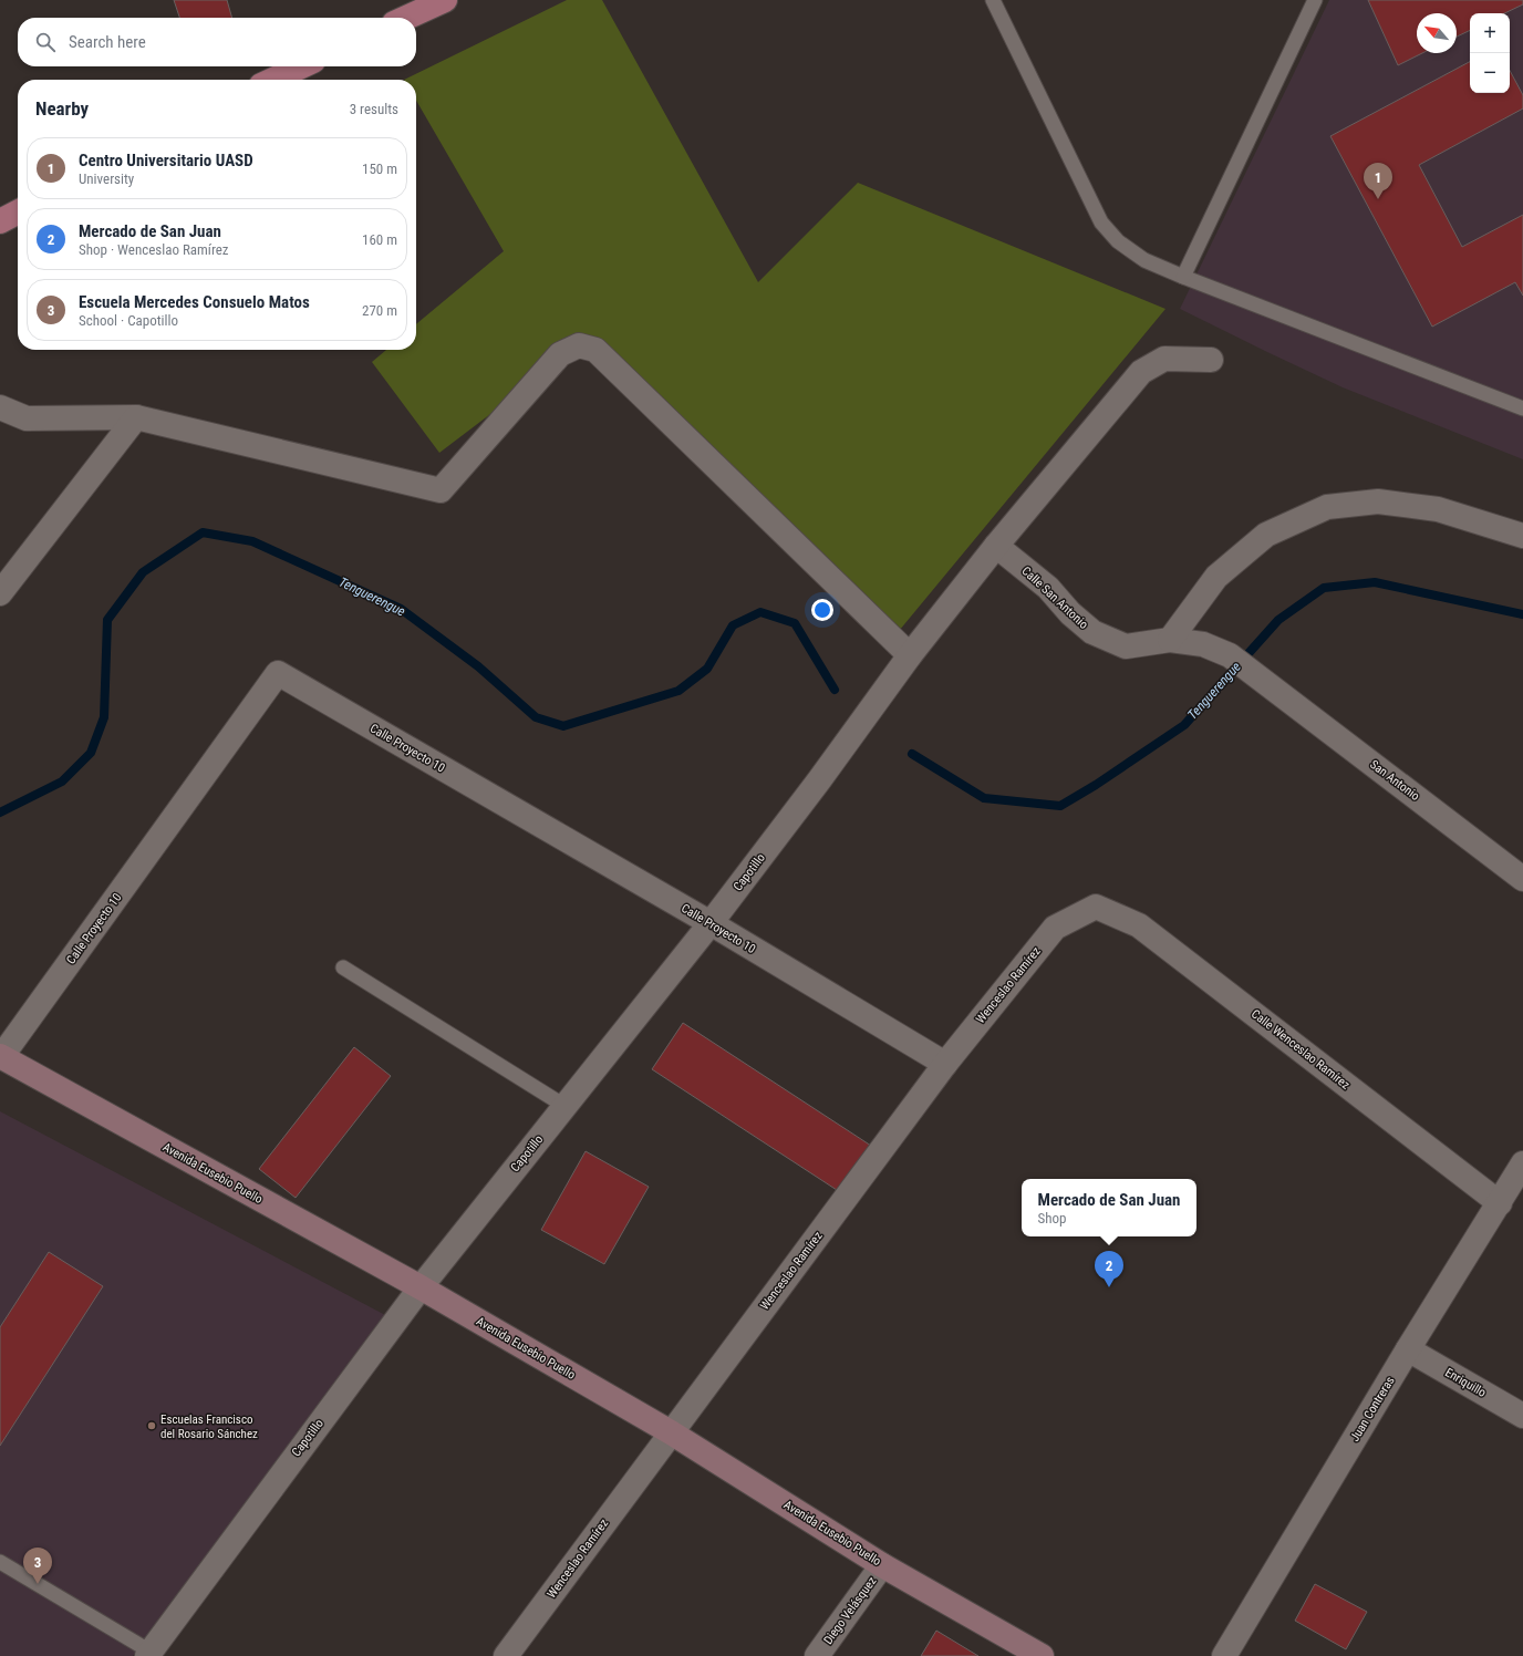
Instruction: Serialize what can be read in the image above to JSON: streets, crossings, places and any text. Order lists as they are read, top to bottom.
{
  "streets": {
    "main road": ["Avenida Eusebio Puello"],
    "street": [
      "Calle San Antonio",
      "Calle Proyecto 10",
      "San Antonio",
      "Capotillo",
      "Wenceslao Ramírez",
      "Calle Wenceslao Ramírez",
      "Enriquillo",
      "Juan Contreras",
      "Diego Velásquez"
    ]
  },
  "crossings": [
    ["Calle San Antonio", "San Antonio"],
    ["Calle San Antonio", "Capotillo"],
    ["Calle Proyecto 10", "Capotillo"],
    ["Calle Proyecto 10", "Wenceslao Ramírez"],
    ["Calle Proyecto 10", "Avenida Eusebio Puello"],
    ["Capotillo", "Avenida Eusebio Puello"],
    ["Wenceslao Ramírez", "Calle Wenceslao Ramírez"],
    ["Wenceslao Ramírez", "Avenida Eusebio Puello"],
    ["Calle Wenceslao Ramírez", "Juan Contreras"],
    ["Avenida Eusebio Puello", "Diego Velásquez"],
    ["Enriquillo", "Juan Contreras"]
  ],
  "water": ["Tenguerengue"],
  "places": ["Escuelas Francisco del Rosario Sánchez"],
  "north": "top left",
  "page": {
    "map_buttons": ["+", "−"],
    "search": "Search here",
    "heading": ["Nearby", "3 results"],
    "list": [
      {
        "mark": "1",
        "name": "Centro Universitario UASD",
        "note": "University",
        "value": "150 m"
      },
      {
        "mark": "2",
        "name": "Mercado de San Juan",
        "note": "Shop · Wenceslao Ramírez",
        "value": "160 m"
      },
      {
        "mark": "3",
        "name": "Escuela Mercedes Consuelo Matos",
        "note": "School · Capotillo",
        "value": "270 m"
      }
    ],
    "pins": ["1", "2", "3"],
    "popup": ["Mercado de San Juan", "Shop"]
  }
}
